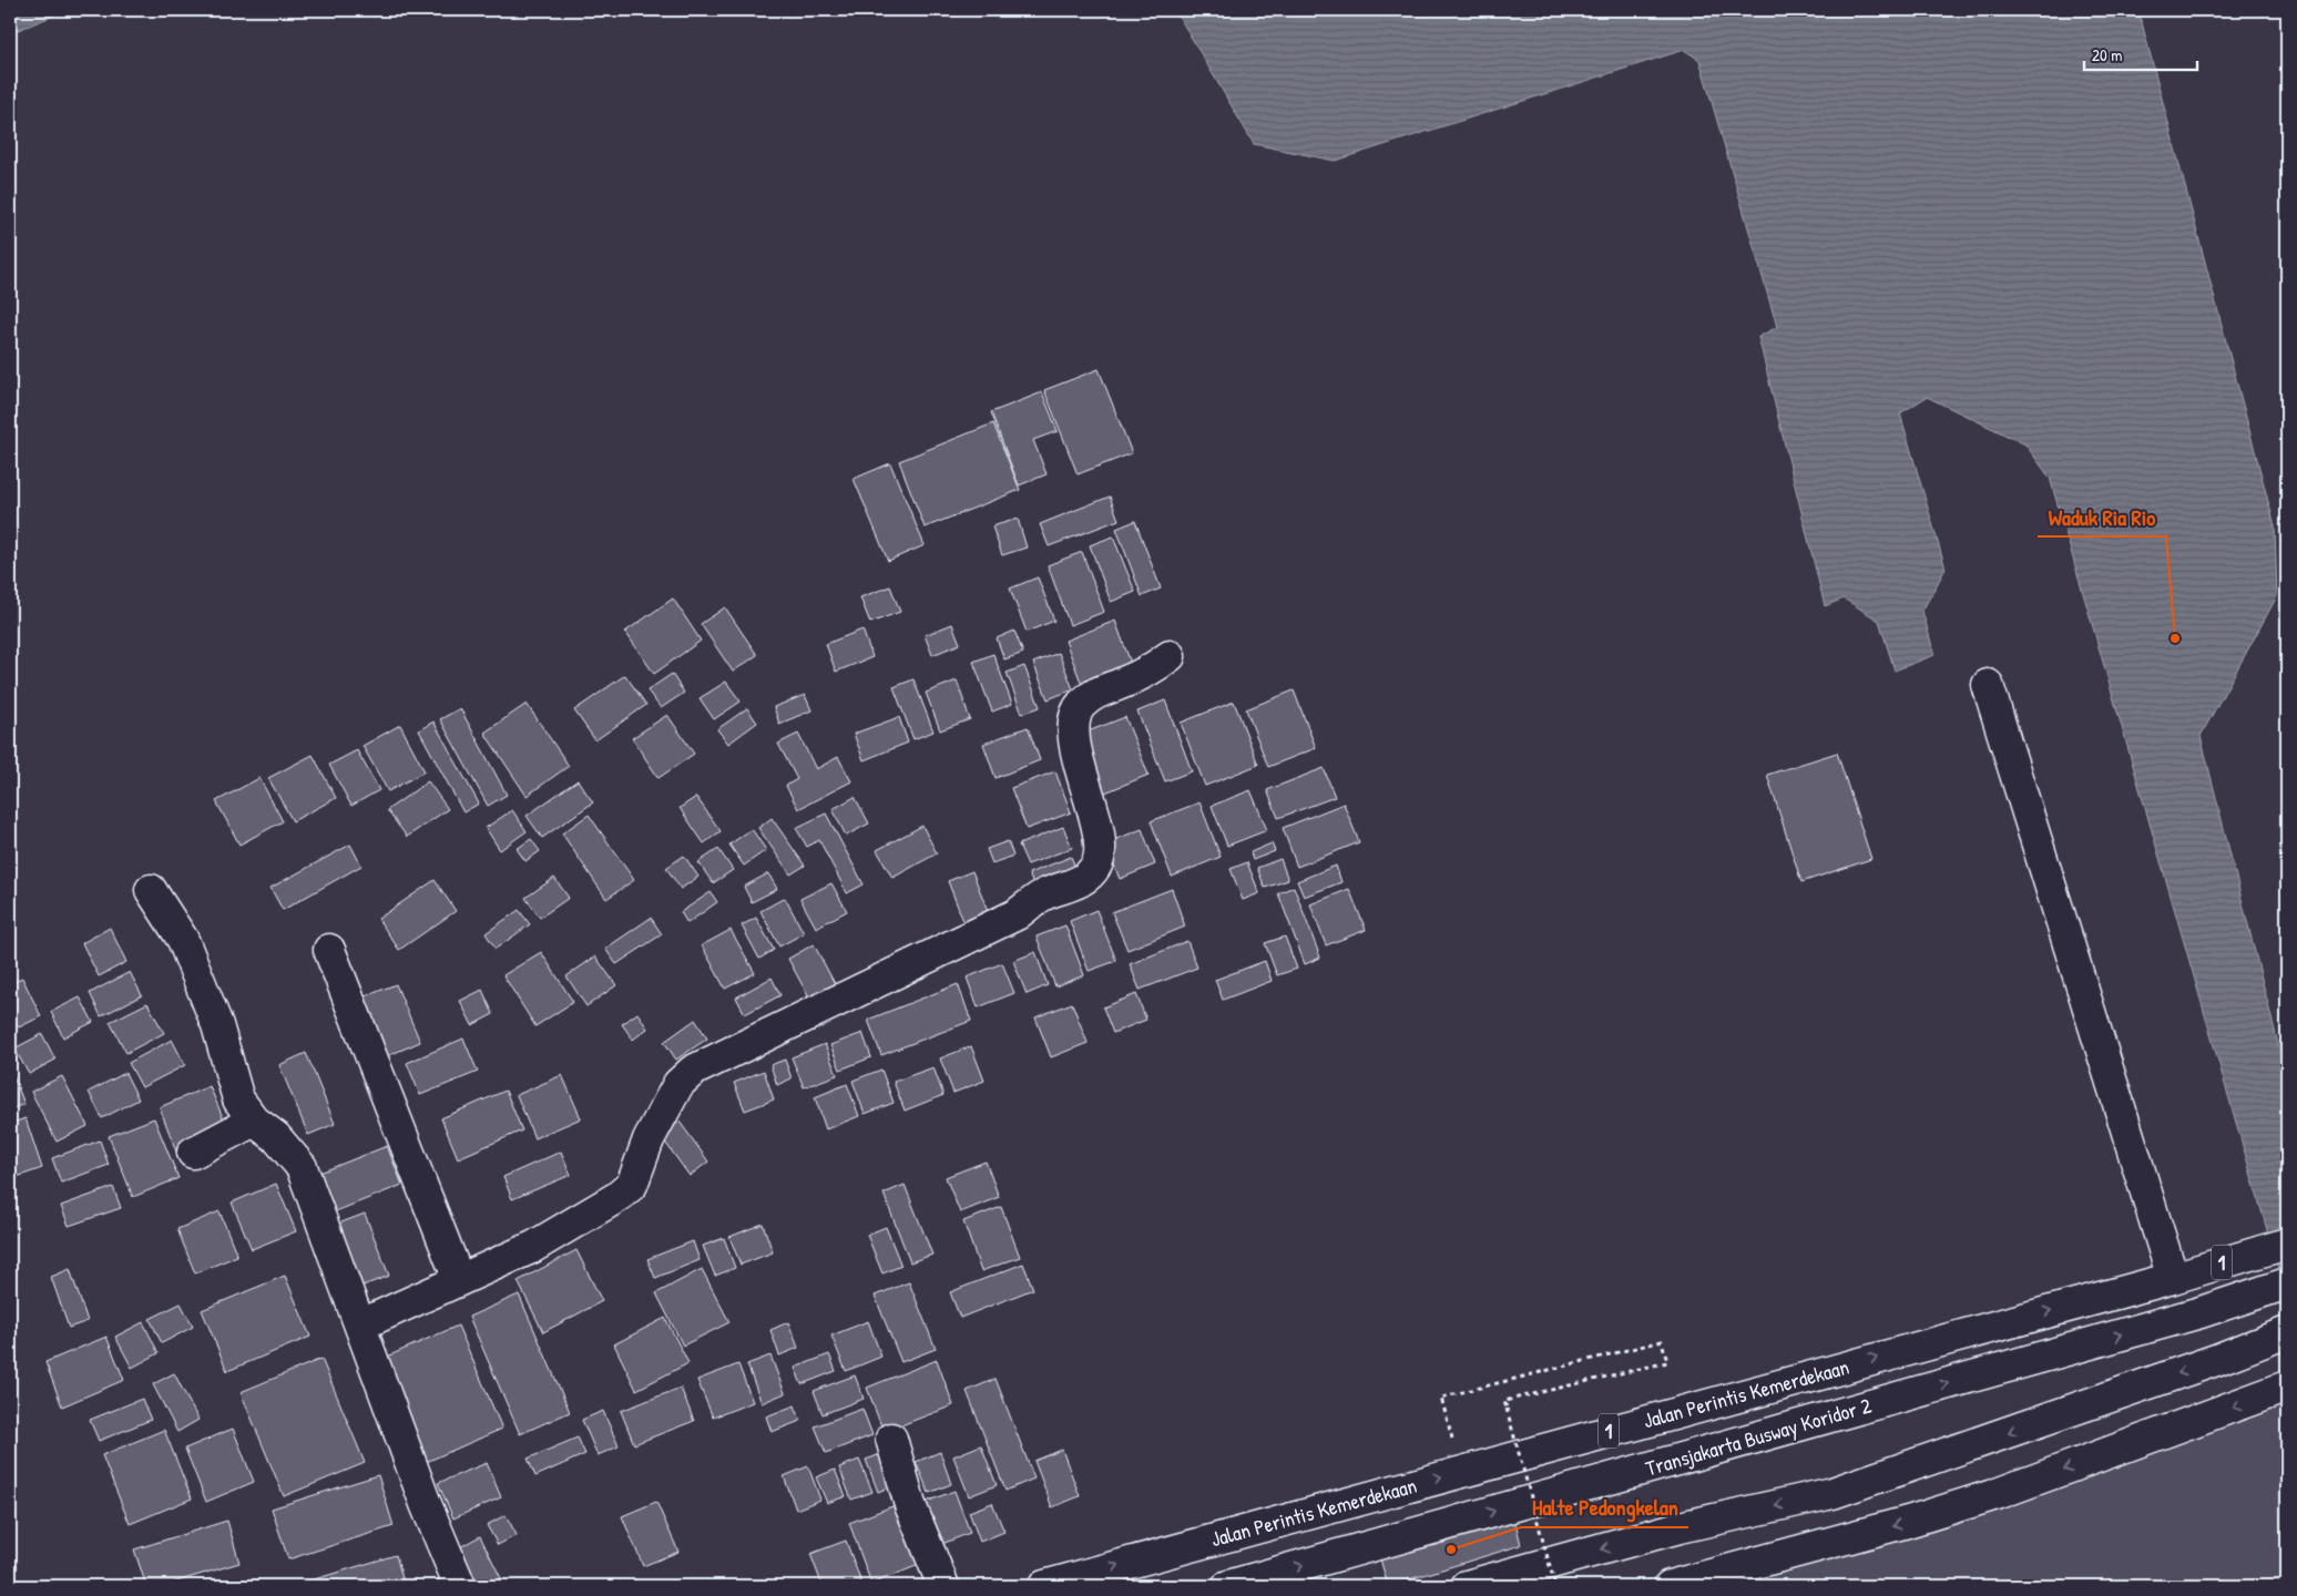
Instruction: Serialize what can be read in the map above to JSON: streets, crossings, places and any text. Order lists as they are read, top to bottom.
{
  "streets": {
    "main road": ["1", "Jalan Perintis Kemerdekaan", "Transjakarta Busway Koridor 2"]
  },
  "places": ["Waduk Ria Rio", "Halte Pedongkelan"],
  "scale_bar": "20 m"
}
